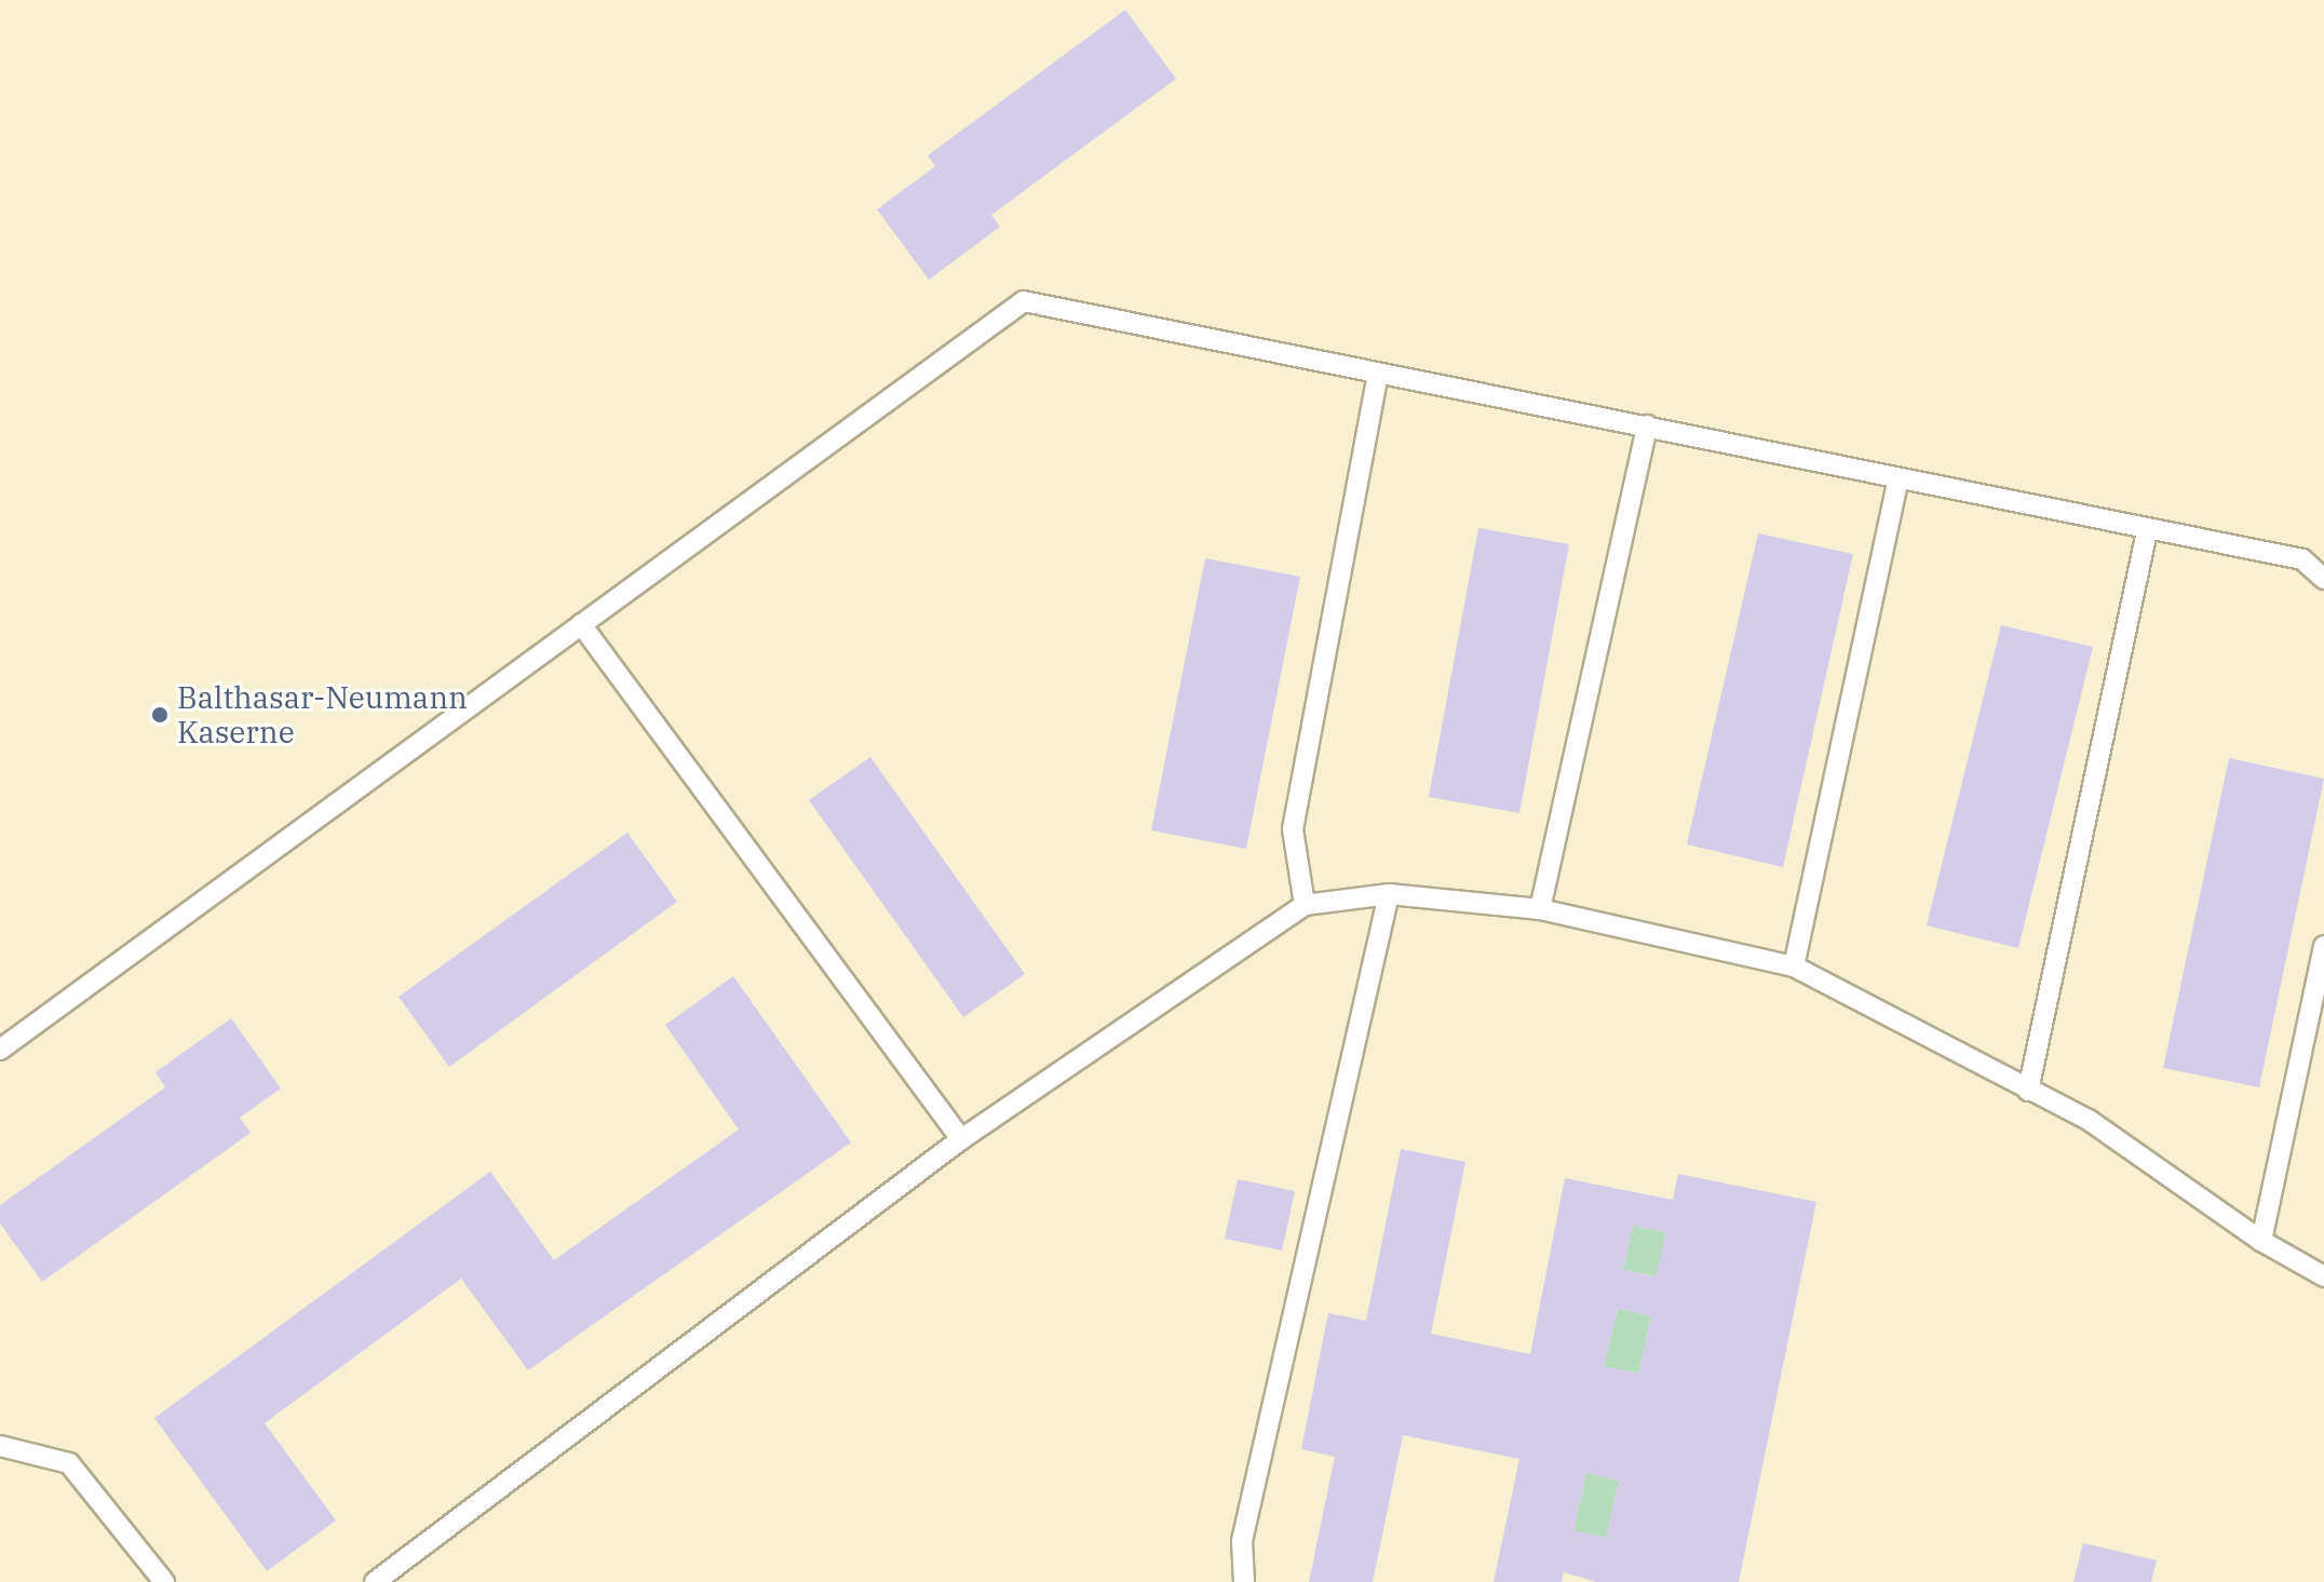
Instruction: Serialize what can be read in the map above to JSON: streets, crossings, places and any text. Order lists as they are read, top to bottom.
{
  "places": ["Balthasar-Neumann Kaserne"]
}
